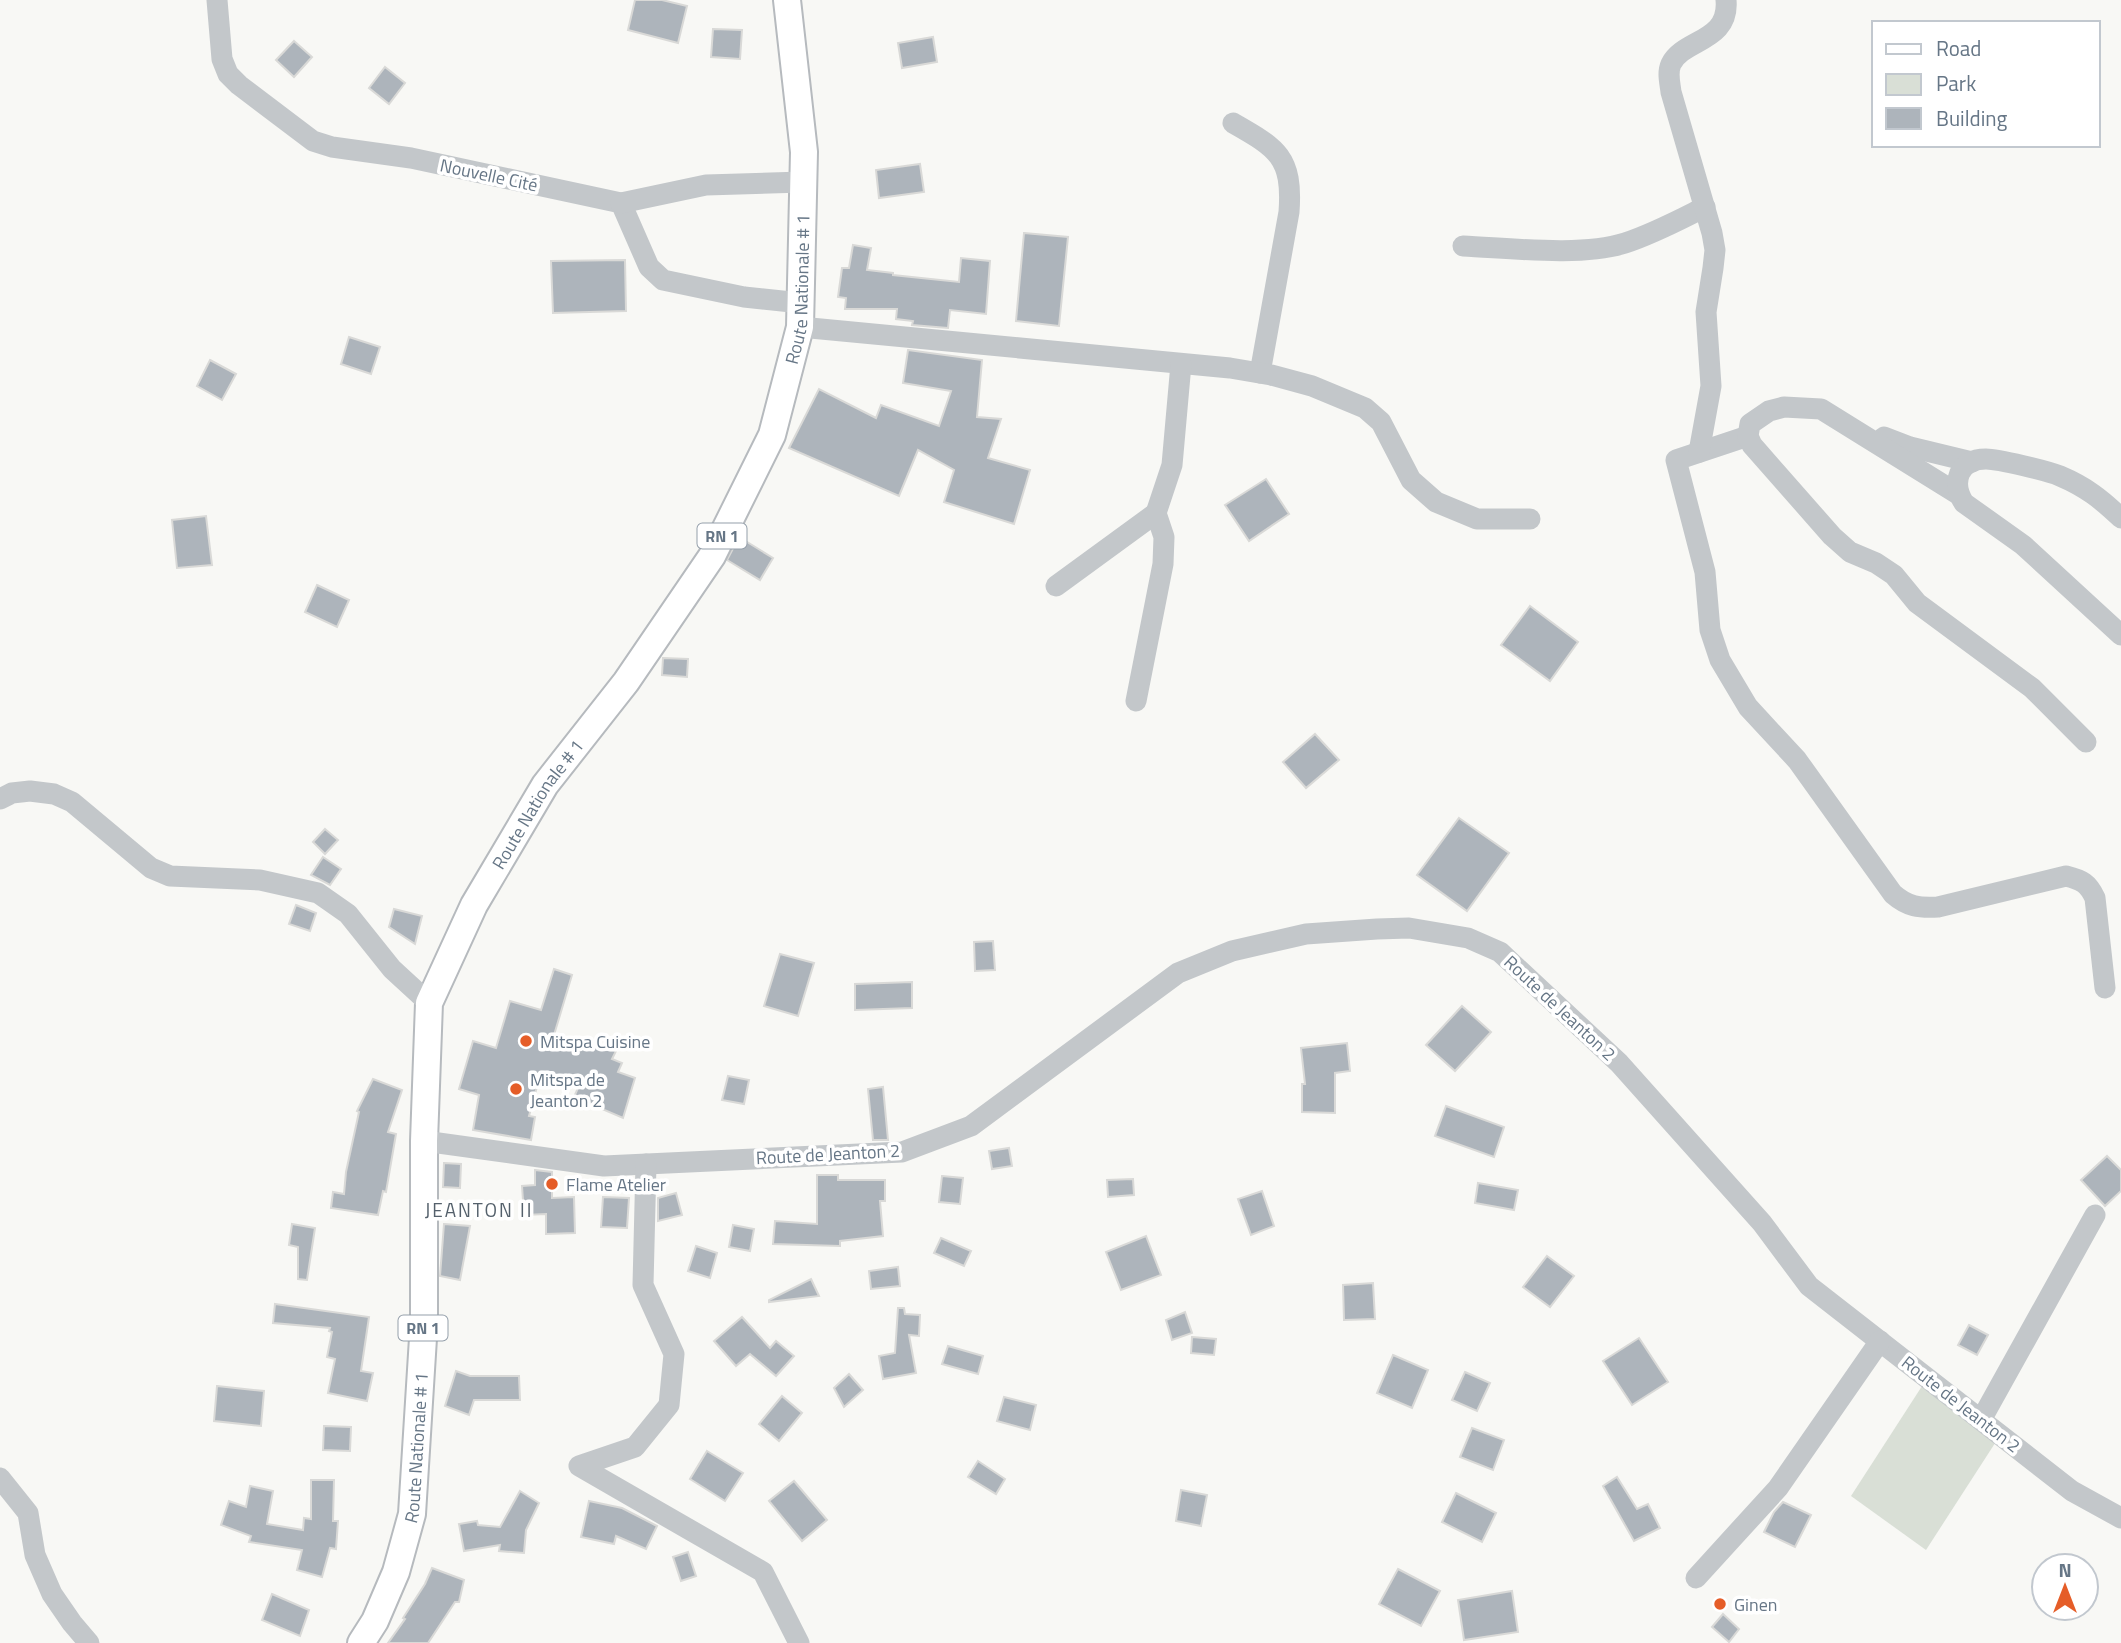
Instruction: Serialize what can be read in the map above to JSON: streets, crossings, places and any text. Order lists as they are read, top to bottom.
{
  "streets": {
    "main road": ["Route Nationale # 1", "RN 1"],
    "street": ["Nouvelle Cité", "Route de Jeanton 2"]
  },
  "crossings": [
    ["Route Nationale # 1", "Route de Jeanton 2"]
  ],
  "districts": ["JEANTON II"],
  "places": [
    "Mitspa Cuisine",
    "Mitspa de Jeanton 2",
    "Flame Atelier",
    "Ginen"
  ],
  "legend": ["Road", "Park", "Building"],
  "north": "top"
}
